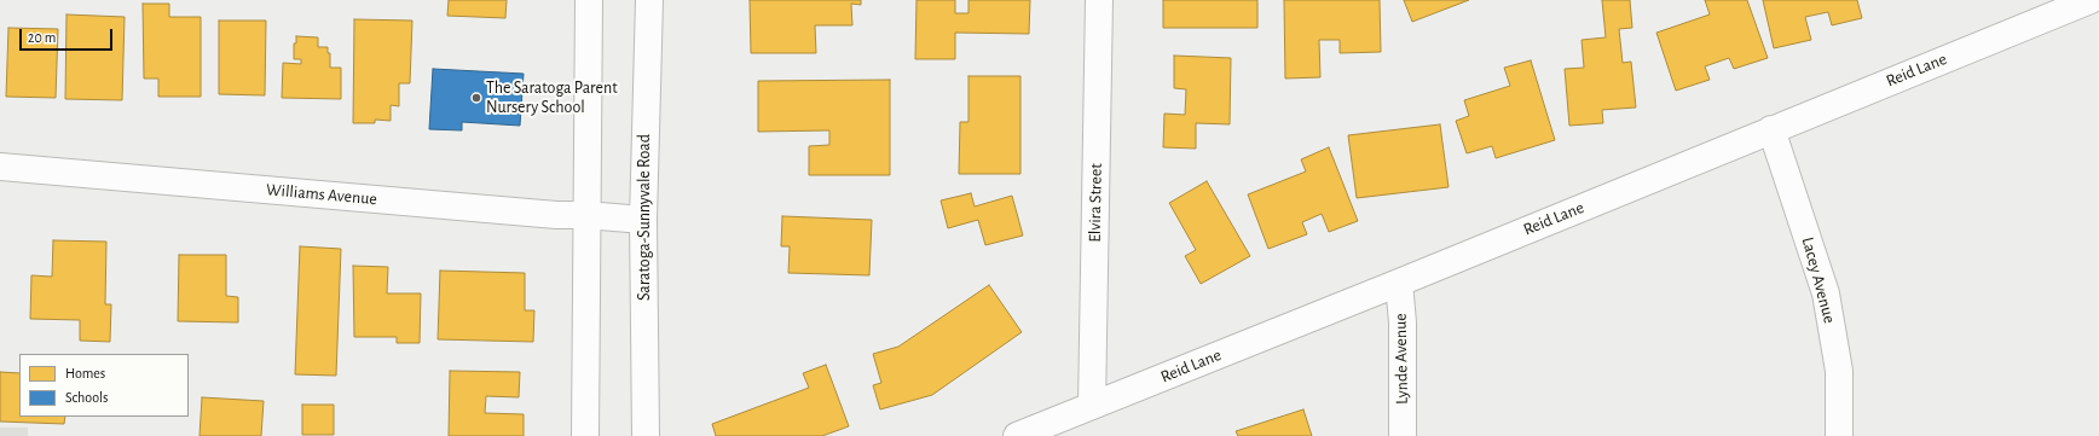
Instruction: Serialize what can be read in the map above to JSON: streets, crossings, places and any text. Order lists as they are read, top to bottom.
{
  "streets": {
    "street": [
      "Reid Lane",
      "Williams Avenue",
      "Elvira Street",
      "Saratoga-Sunnyvale Road",
      "Lacey Avenue",
      "Lynde Avenue"
    ]
  },
  "crossings": [
    ["Reid Lane", "Elvira Street"],
    ["Reid Lane", "Lacey Avenue"],
    ["Reid Lane", "Lynde Avenue"],
    ["Williams Avenue", "Saratoga-Sunnyvale Road"]
  ],
  "places": ["The Saratoga Parent Nursery School"],
  "legend": ["Homes", "Schools"],
  "scale_bar": "20 m"
}
